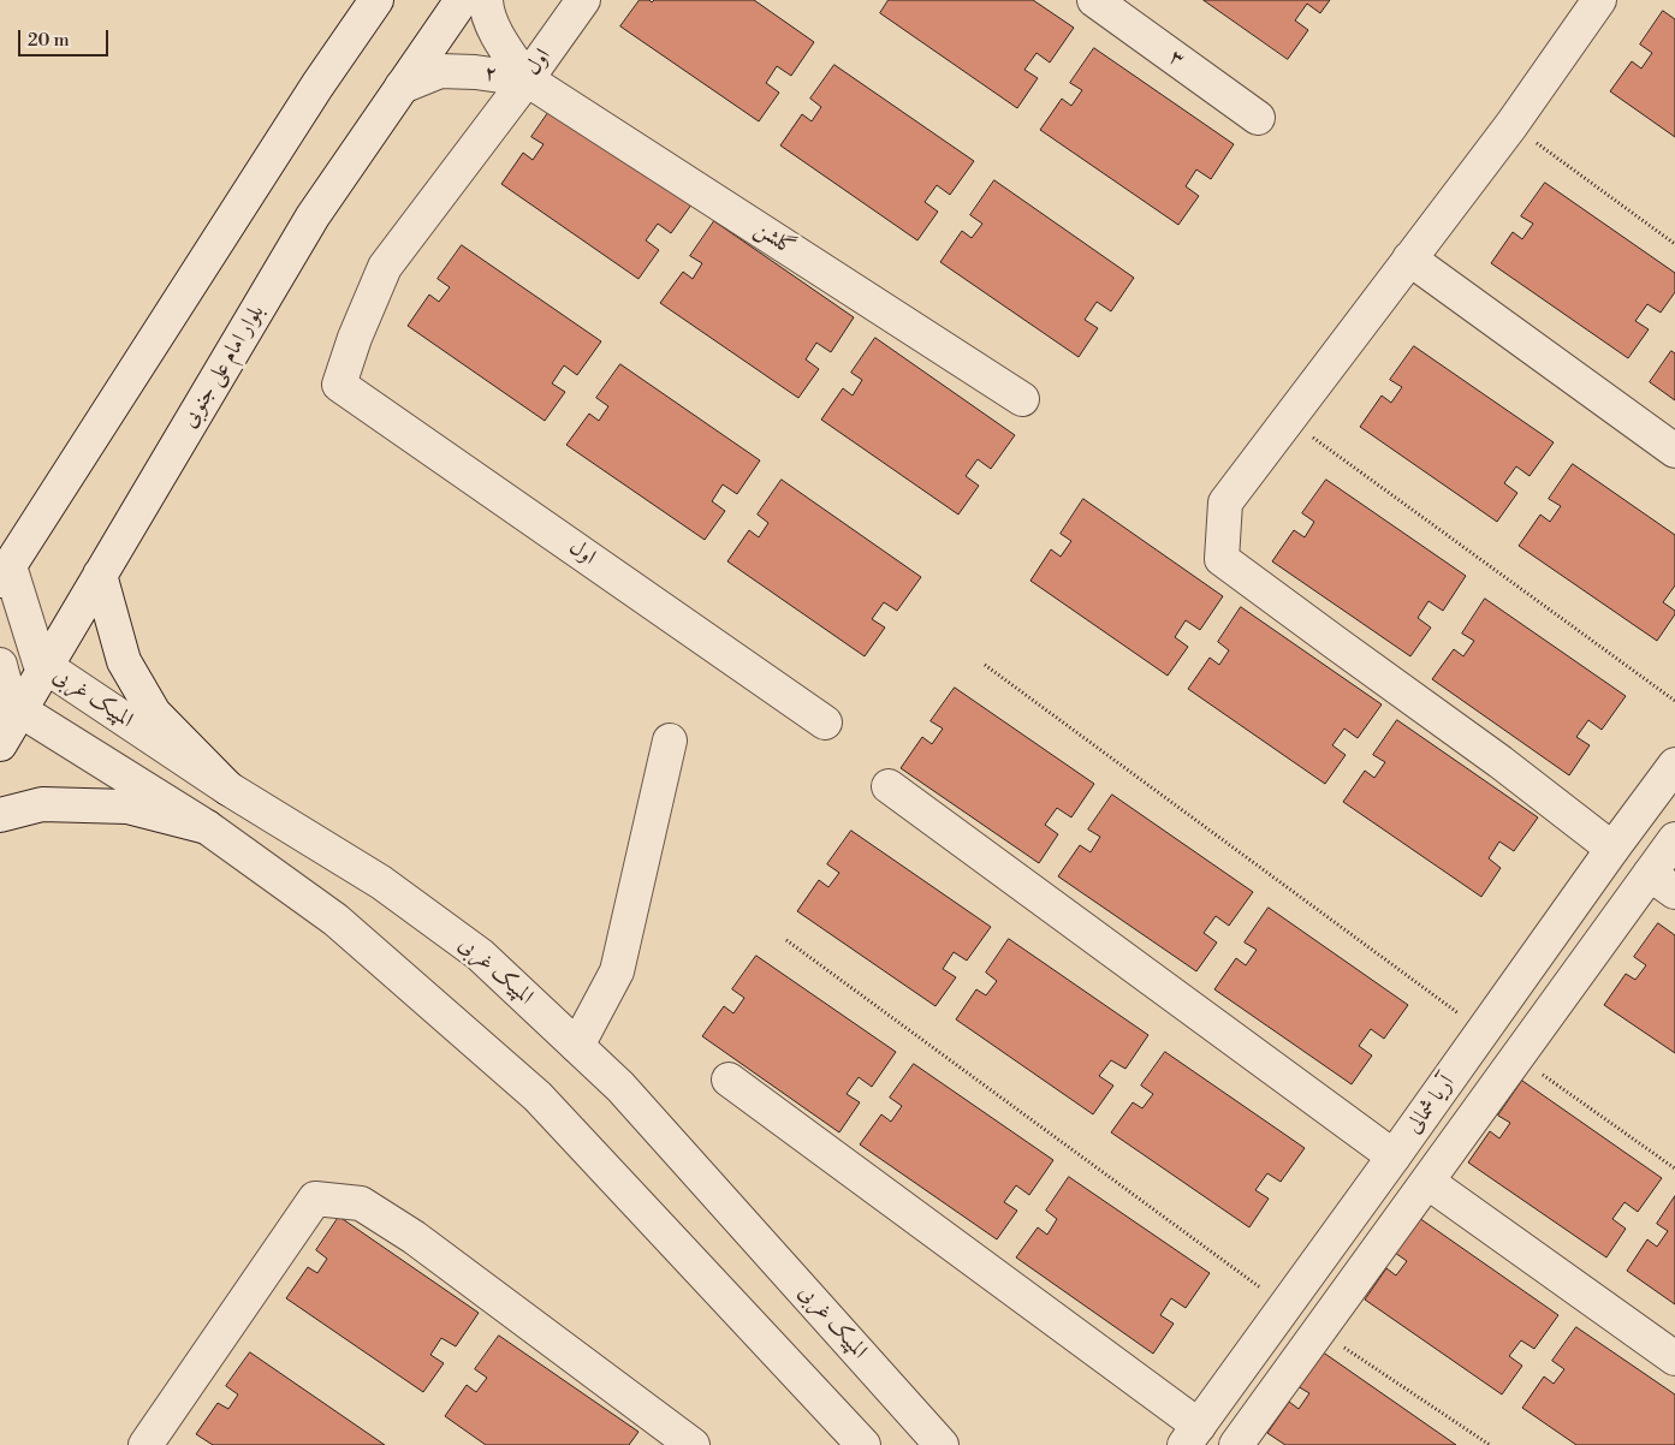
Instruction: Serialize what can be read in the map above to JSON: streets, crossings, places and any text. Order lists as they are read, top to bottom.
{
  "streets": {
    "street": [
      "۳",
      "اول",
      "۲",
      "گلشن",
      "بلوار امام علی جنوبی",
      "المپیک غربی",
      "آریا شمالی"
    ]
  },
  "crossings": [
    ["اول", "۲"],
    ["اول", "گلشن"],
    ["۲", "گلشن"],
    ["۲", "بلوار امام علی جنوبی"],
    ["بلوار امام علی جنوبی", "المپیک غربی"]
  ],
  "scale_bar": "20 m"
}
